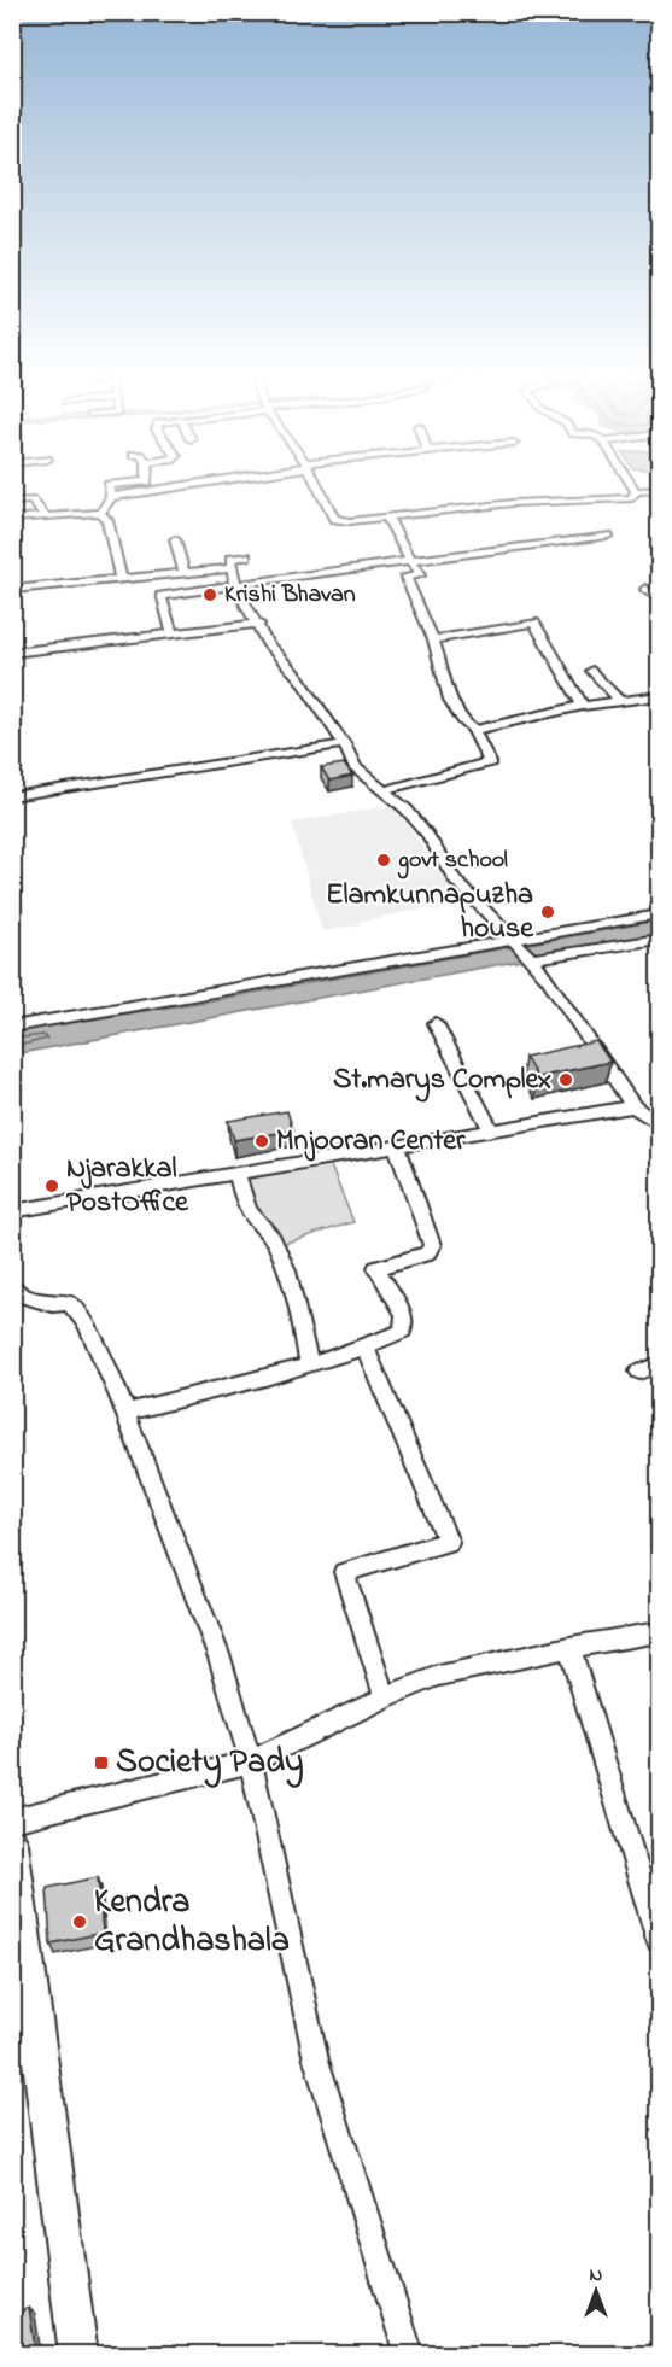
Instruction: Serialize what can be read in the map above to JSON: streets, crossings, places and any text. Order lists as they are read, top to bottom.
{
  "places": {
    "other": [
      "Krishi Bhavan",
      "govt school",
      "Elamkunnapuzha house",
      "St.marys Complex",
      "Mnjooran Center",
      "Njarakkal PostOffice",
      "Kendra Grandhashala"
    ],
    "transit": ["Society Pady"]
  },
  "north": "top"
}
